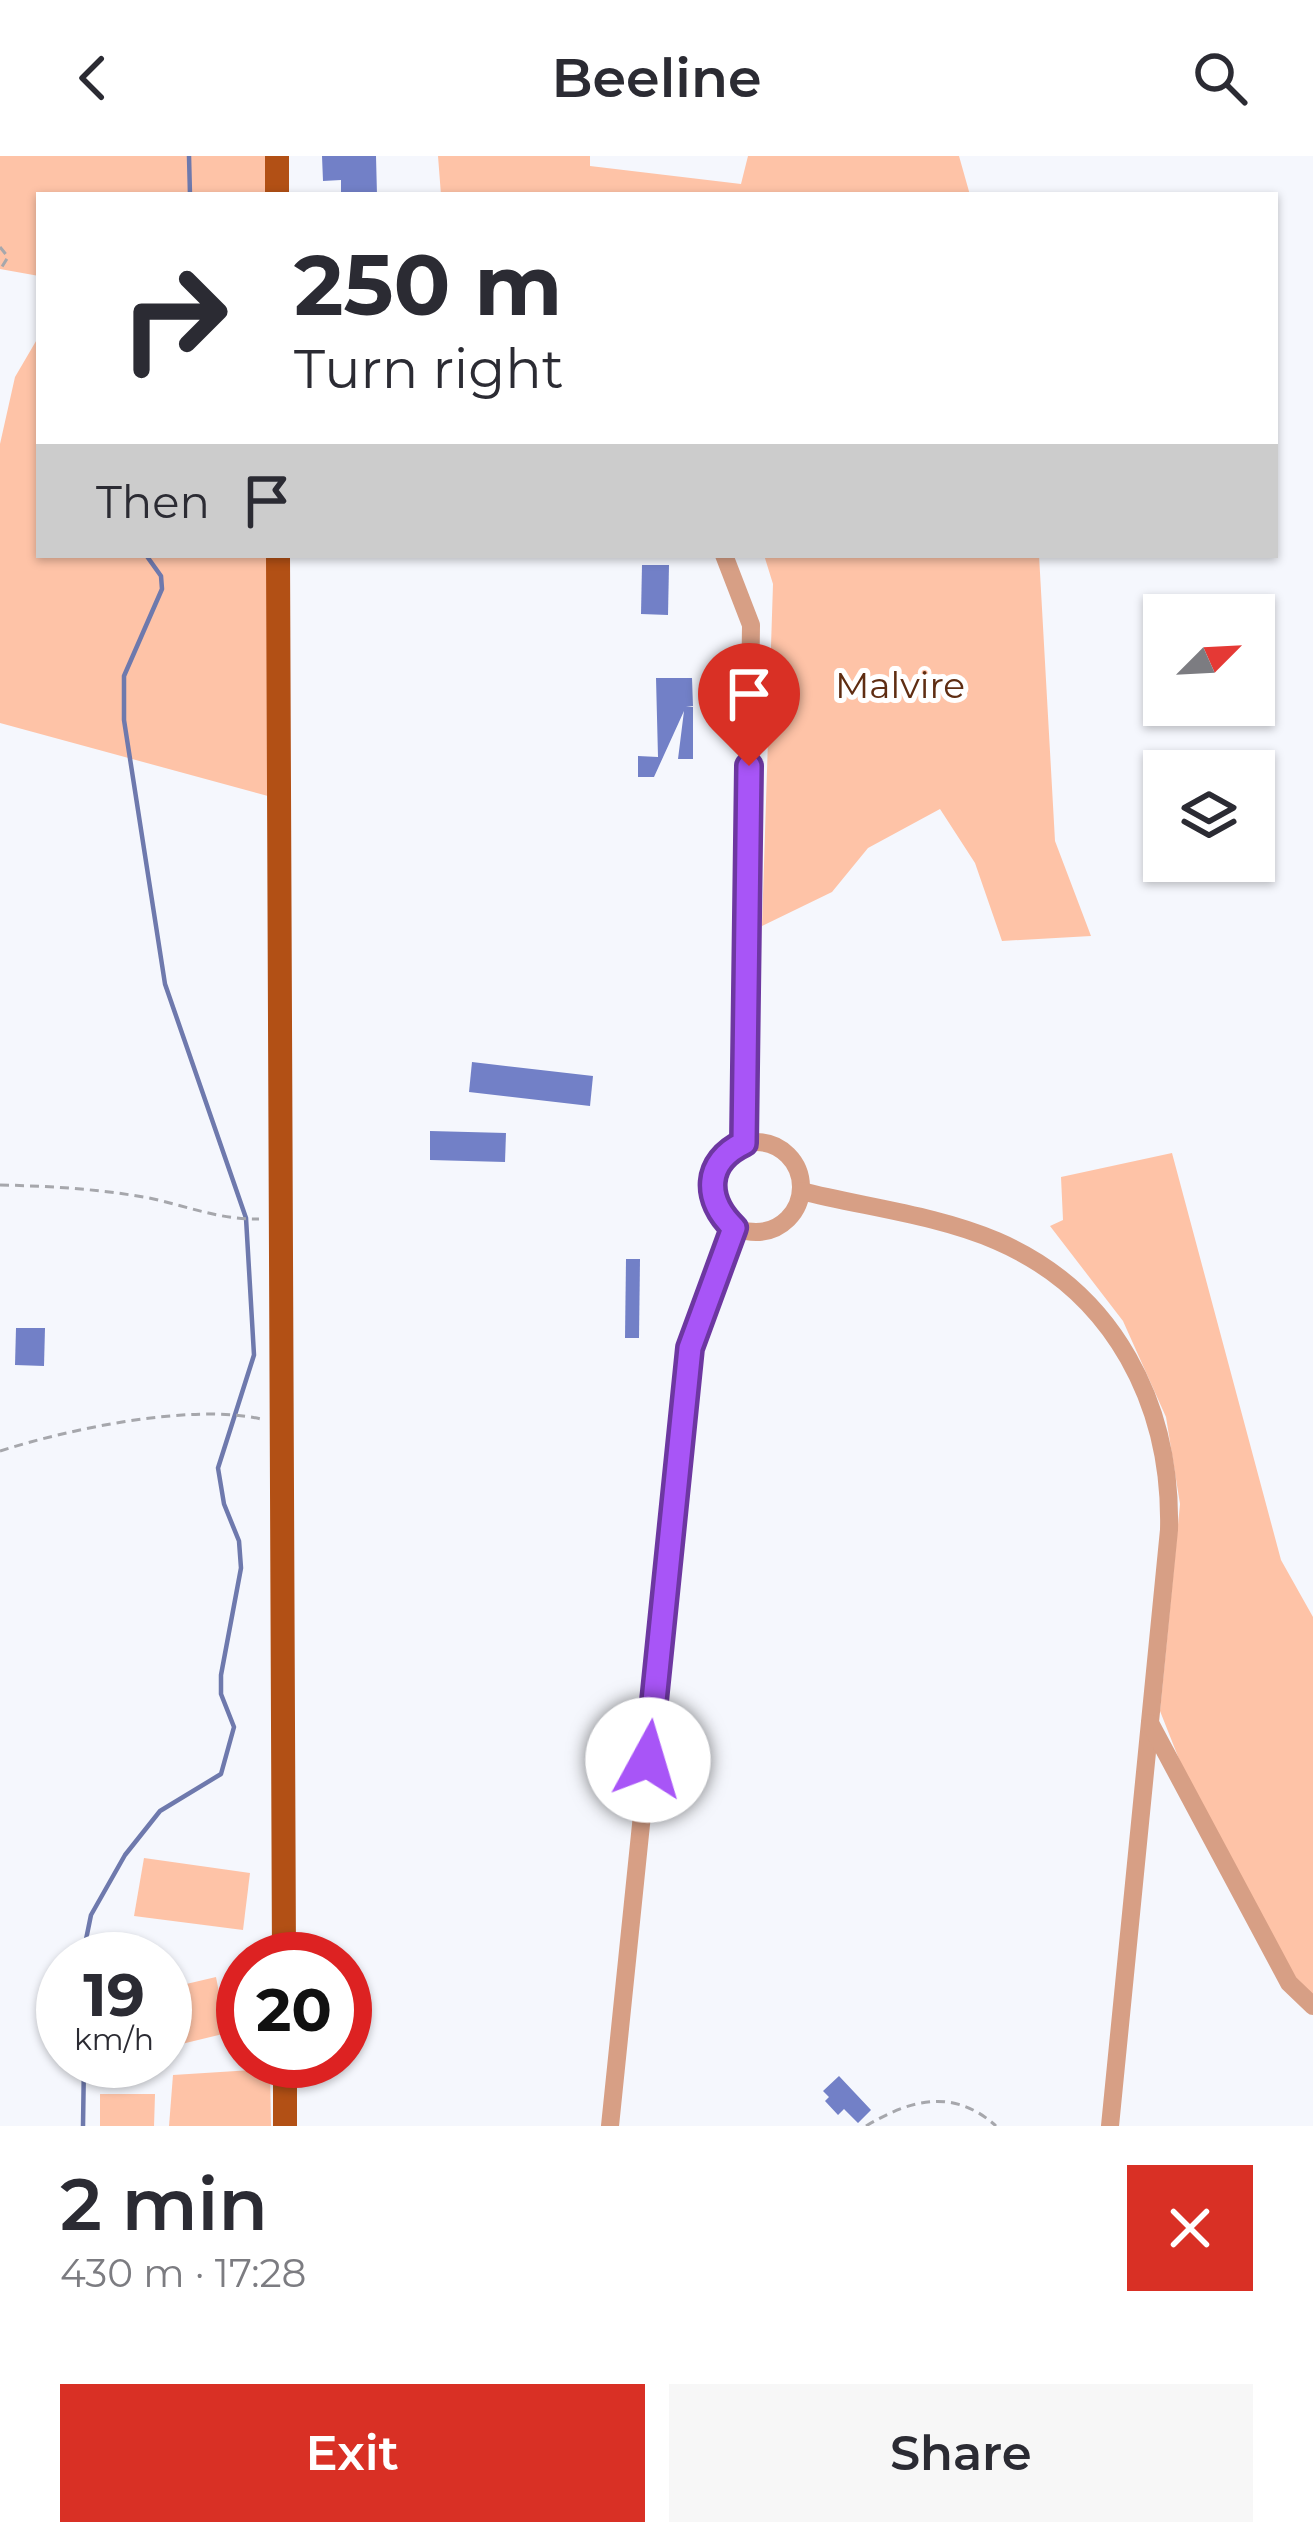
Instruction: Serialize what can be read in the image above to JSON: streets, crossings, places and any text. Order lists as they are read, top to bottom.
{
  "parks": ["Malvire"],
  "north": "top right",
  "page": {
    "header": "Beeline",
    "turn": ["250 m", "Turn right"],
    "then": "Then",
    "speed": "19 km/h",
    "limit": "20",
    "heading": ["2 min", "430 m · 17:28"],
    "buttons": ["Exit", "Share"]
  }
}
